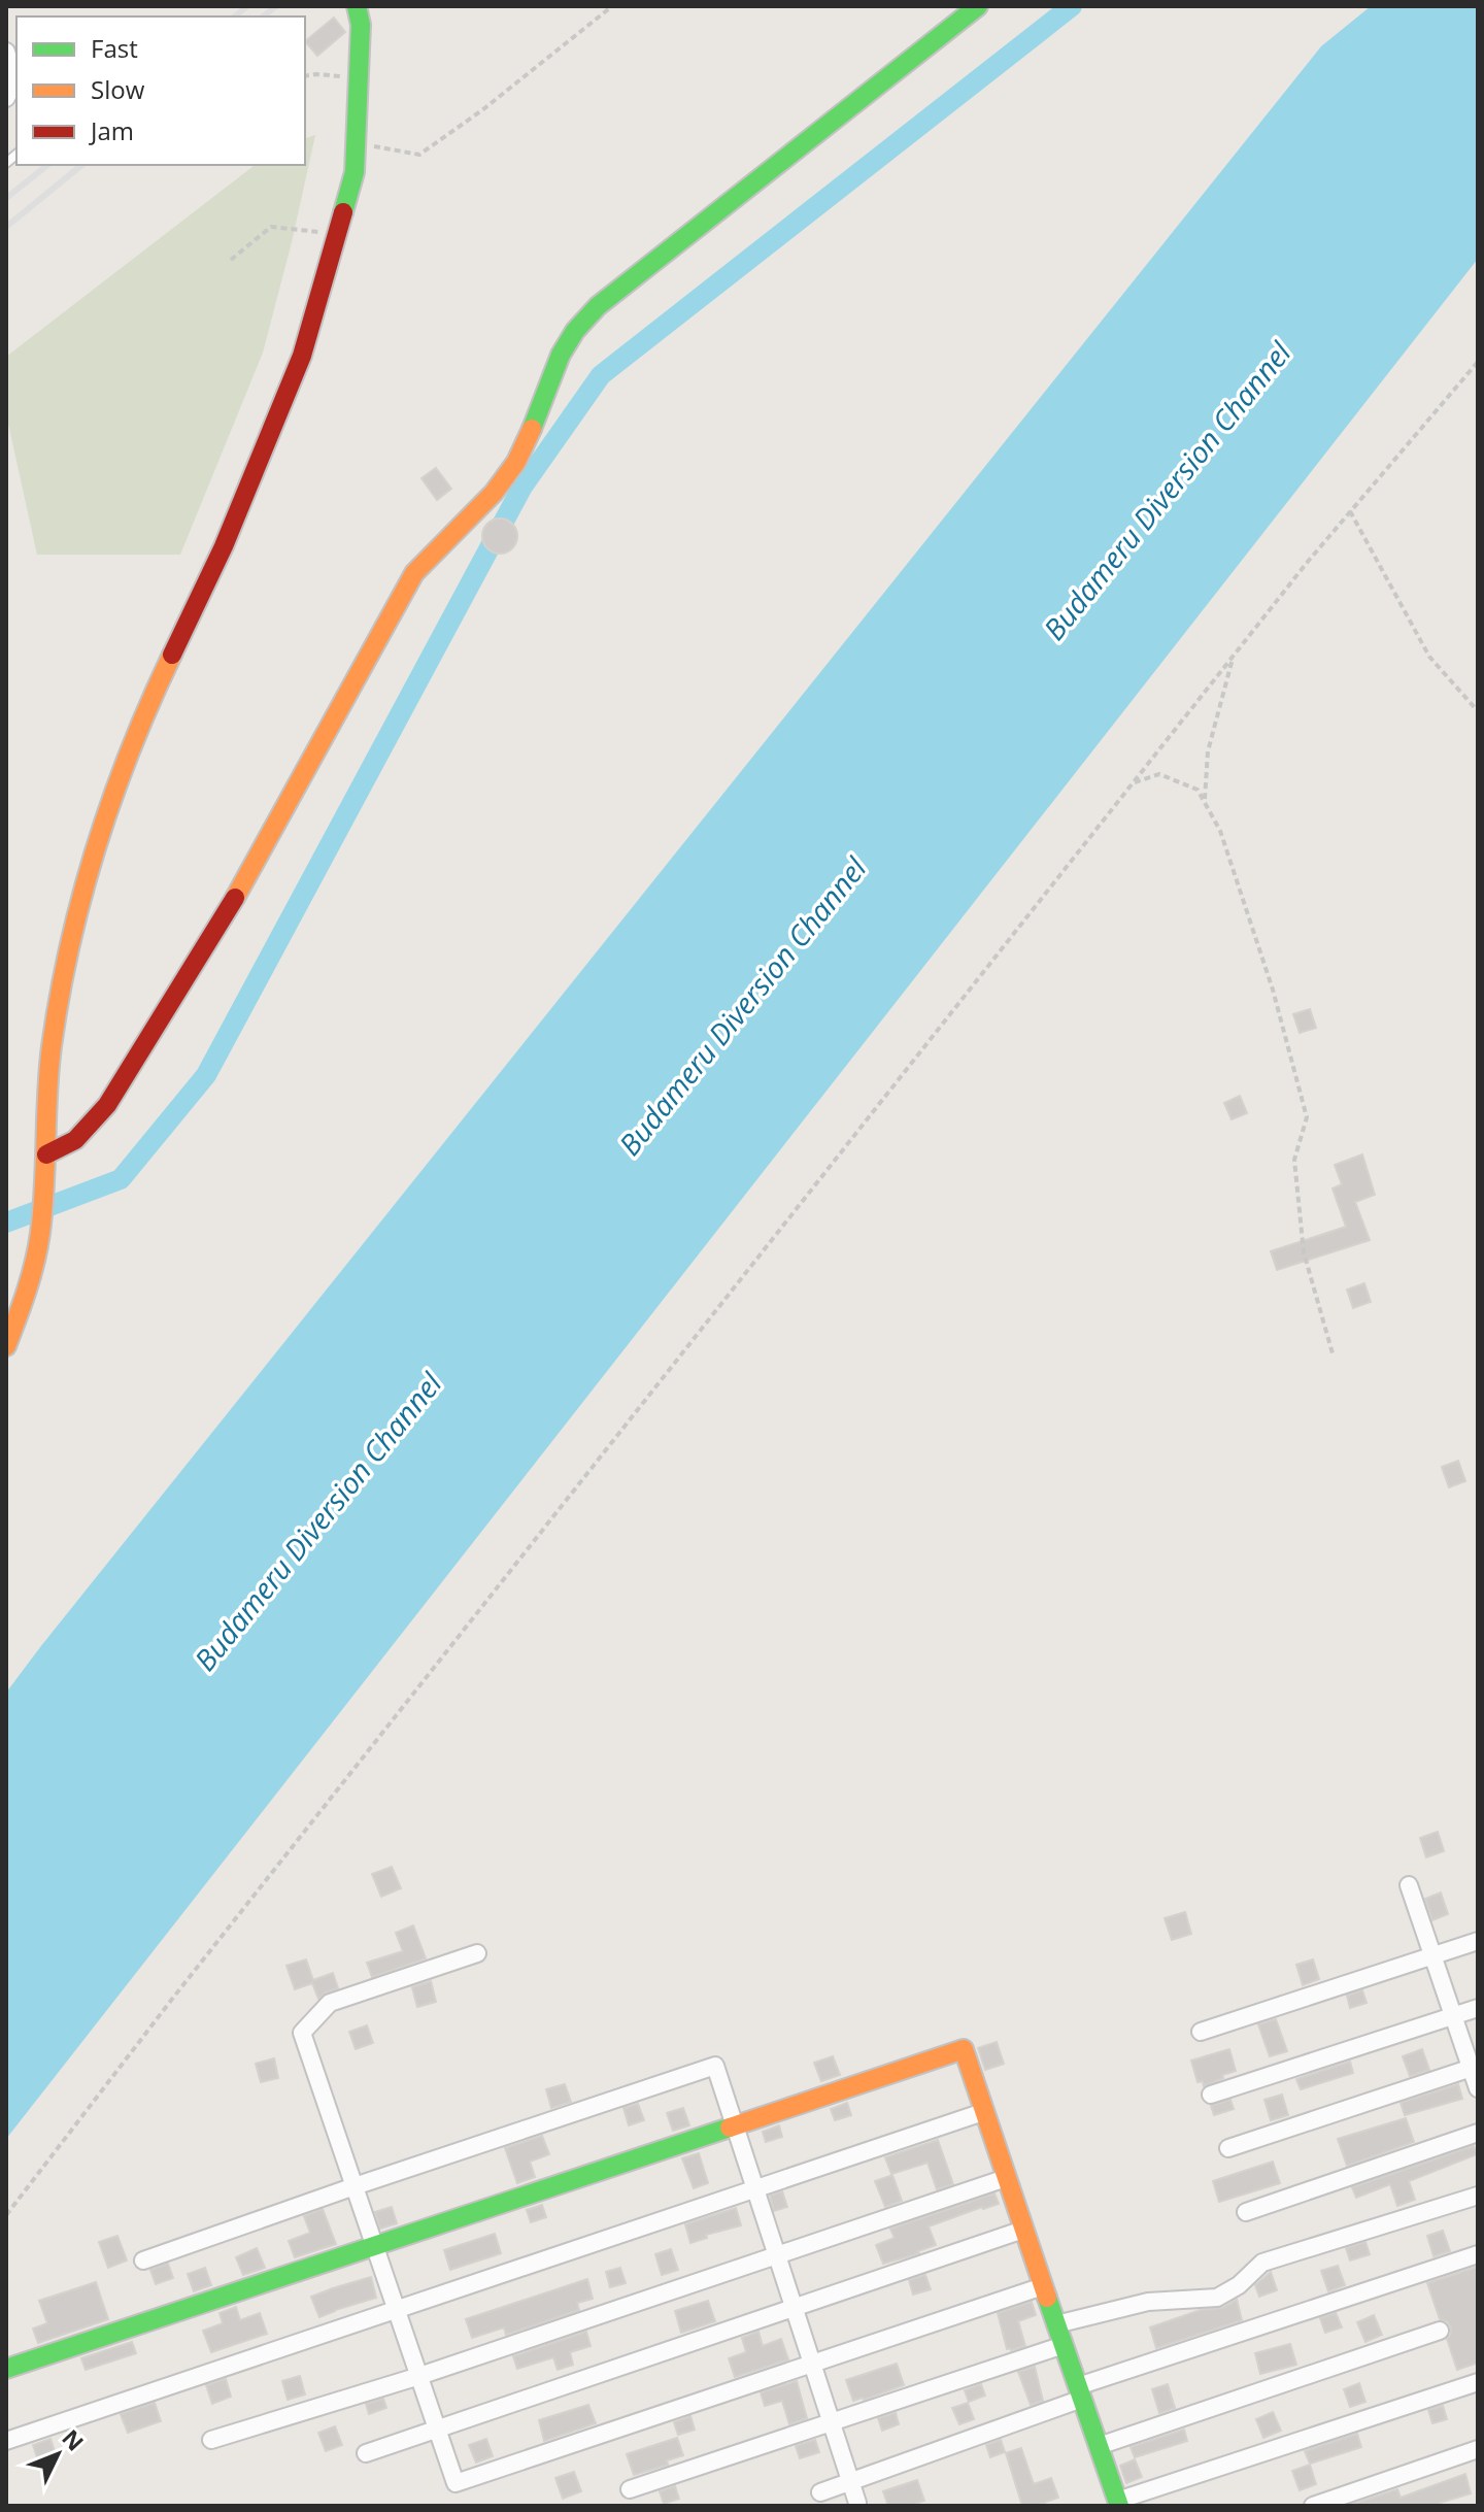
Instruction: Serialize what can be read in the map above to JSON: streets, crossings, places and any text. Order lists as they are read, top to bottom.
{
  "water": ["Budameru Diversion Channel"],
  "legend": ["Fast", "Slow", "Jam"],
  "north": "top right"
}
